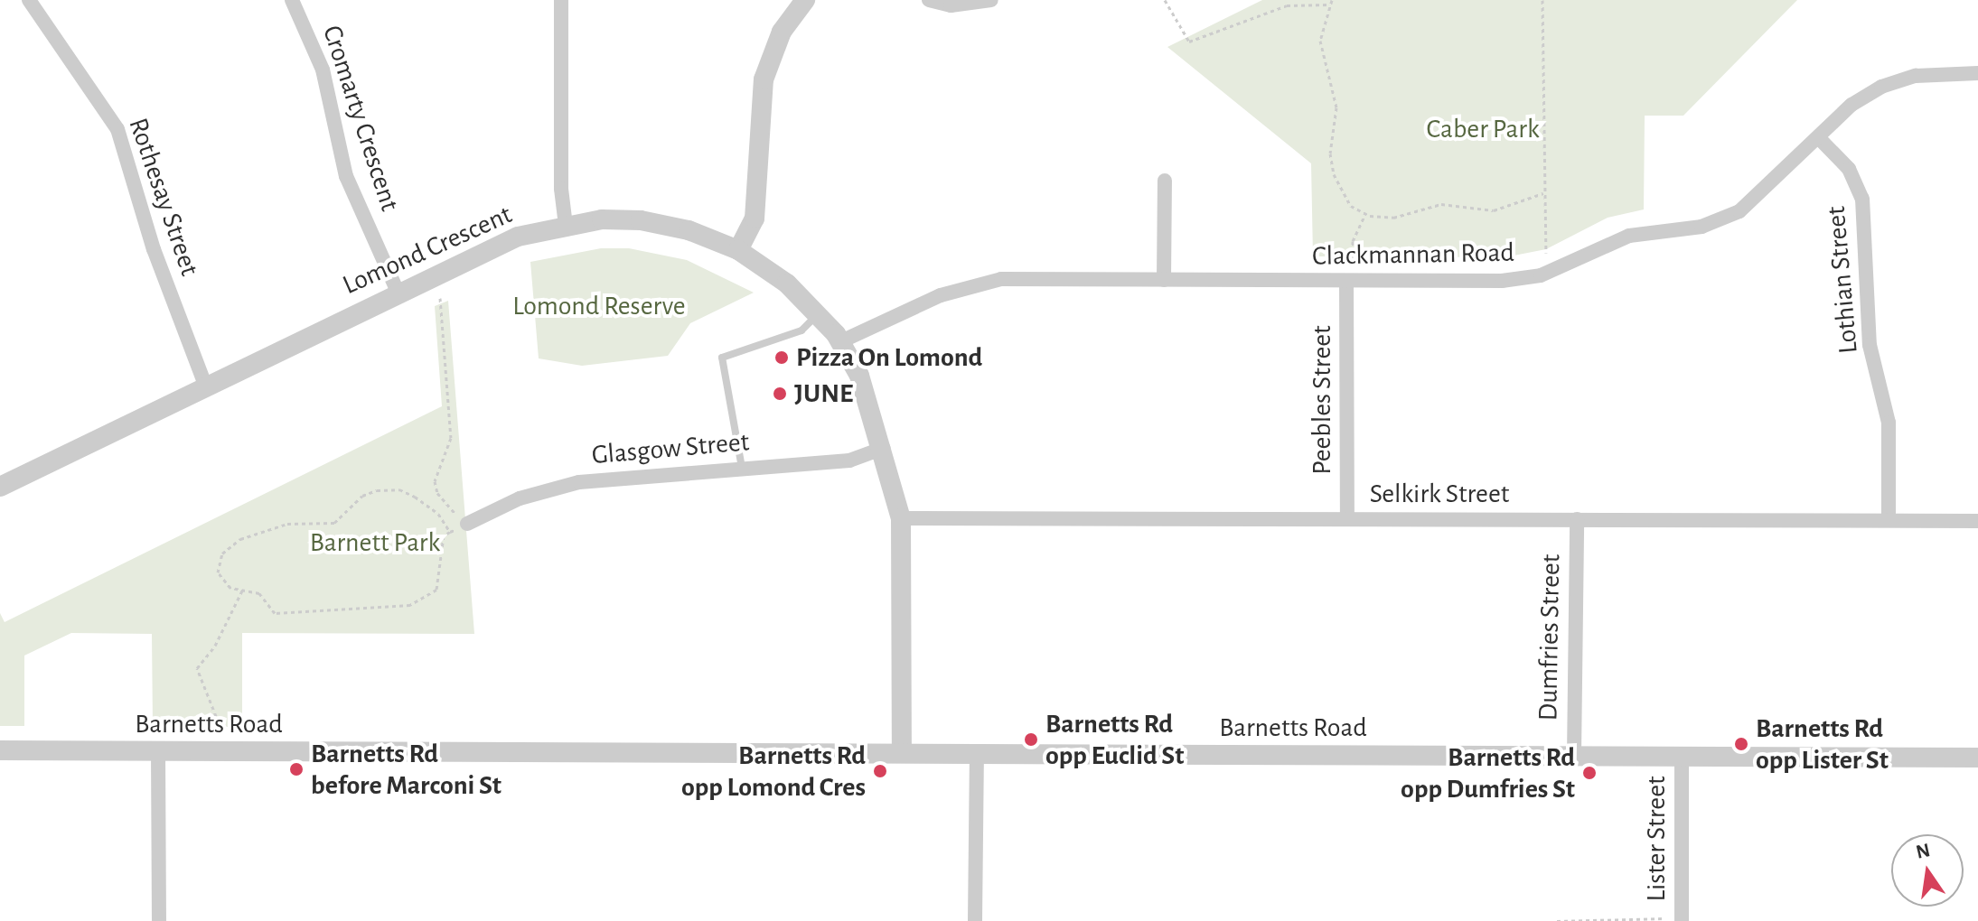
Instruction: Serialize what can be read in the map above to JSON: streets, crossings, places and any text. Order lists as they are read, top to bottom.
{
  "streets": {
    "street": [
      "Cromarty Crescent",
      "Rothesay Street",
      "Lomond Crescent",
      "Clackmannan Road",
      "Lothian Street",
      "Peebles Street",
      "Glasgow Street",
      "Selkirk Street",
      "Dumfries Street",
      "Barnetts Road",
      "Lister Street"
    ]
  },
  "crossings": [
    ["Cromarty Crescent", "Lomond Crescent"],
    ["Rothesay Street", "Lomond Crescent"],
    ["Lomond Crescent", "Clackmannan Road"],
    ["Lomond Crescent", "Glasgow Street"],
    ["Lomond Crescent", "Selkirk Street"],
    ["Lomond Crescent", "Barnetts Road"],
    ["Clackmannan Road", "Lothian Street"],
    ["Clackmannan Road", "Peebles Street"],
    ["Lothian Street", "Selkirk Street"],
    ["Peebles Street", "Selkirk Street"],
    ["Selkirk Street", "Dumfries Street"],
    ["Dumfries Street", "Barnetts Road"],
    ["Barnetts Road", "Lister Street"]
  ],
  "parks": ["Caber Park", "Lomond Reserve", "Barnett Park"],
  "places": [
    "Pizza On Lomond",
    "JUNE",
    "Barnetts Rd opp Euclid St",
    "Barnetts Rd opp Lister St",
    "Barnetts Rd before Marconi St",
    "Barnetts Rd opp Lomond Cres",
    "Barnetts Rd opp Dumfries St"
  ],
  "north": "top"
}
